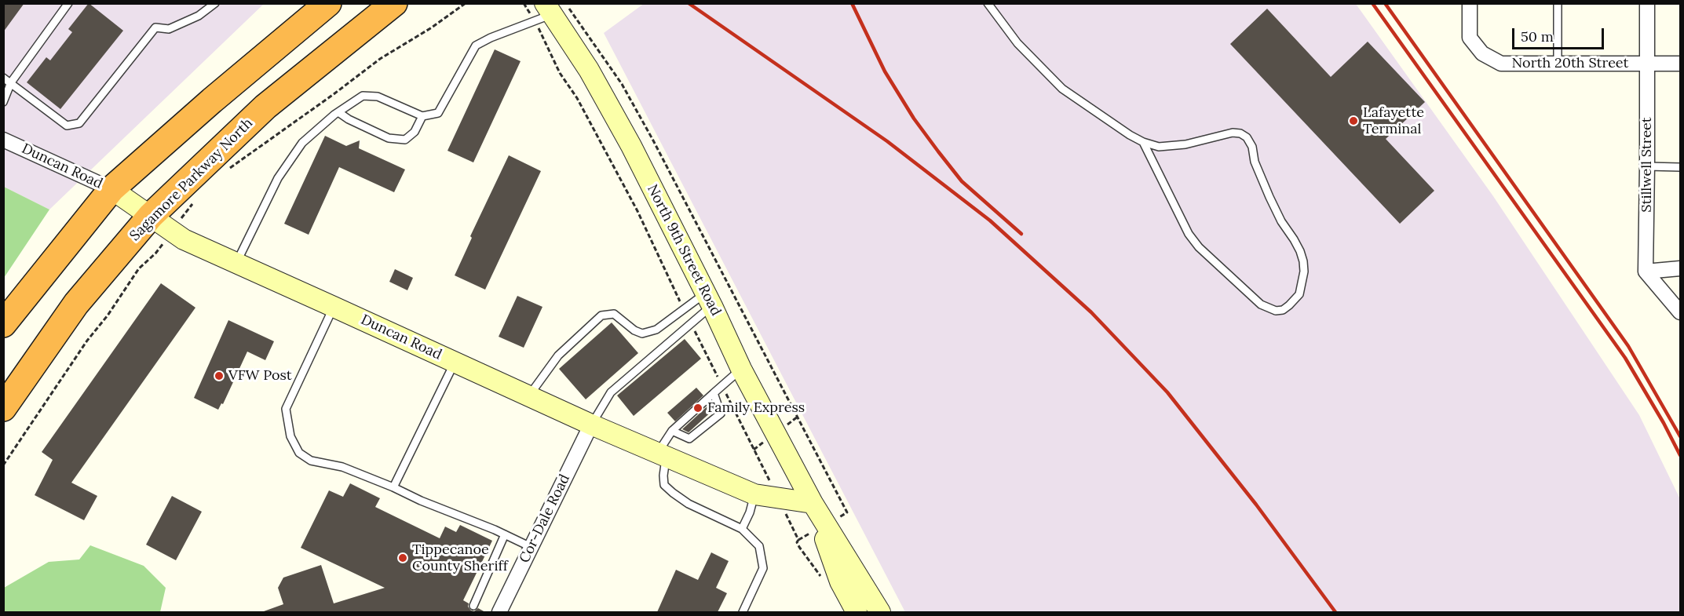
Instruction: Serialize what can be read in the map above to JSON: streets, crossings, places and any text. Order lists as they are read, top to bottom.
{
  "streets": {
    "highway": ["Sagamore Parkway North"],
    "main road": ["Duncan Road", "North 9th Street Road"],
    "street": ["North 20th Street", "Stillwell Street", "Cor-Dale Road"]
  },
  "crossings": [
    ["North 20th Street", "Stillwell Street"],
    ["Duncan Road", "Sagamore Parkway North"],
    ["Duncan Road", "North 9th Street Road"],
    ["Duncan Road", "Cor-Dale Road"]
  ],
  "places": [
    "Lafayette Terminal",
    "VFW Post",
    "Family Express",
    "Tippecanoe County Sheriff"
  ],
  "scale_bar": "50 m"
}
